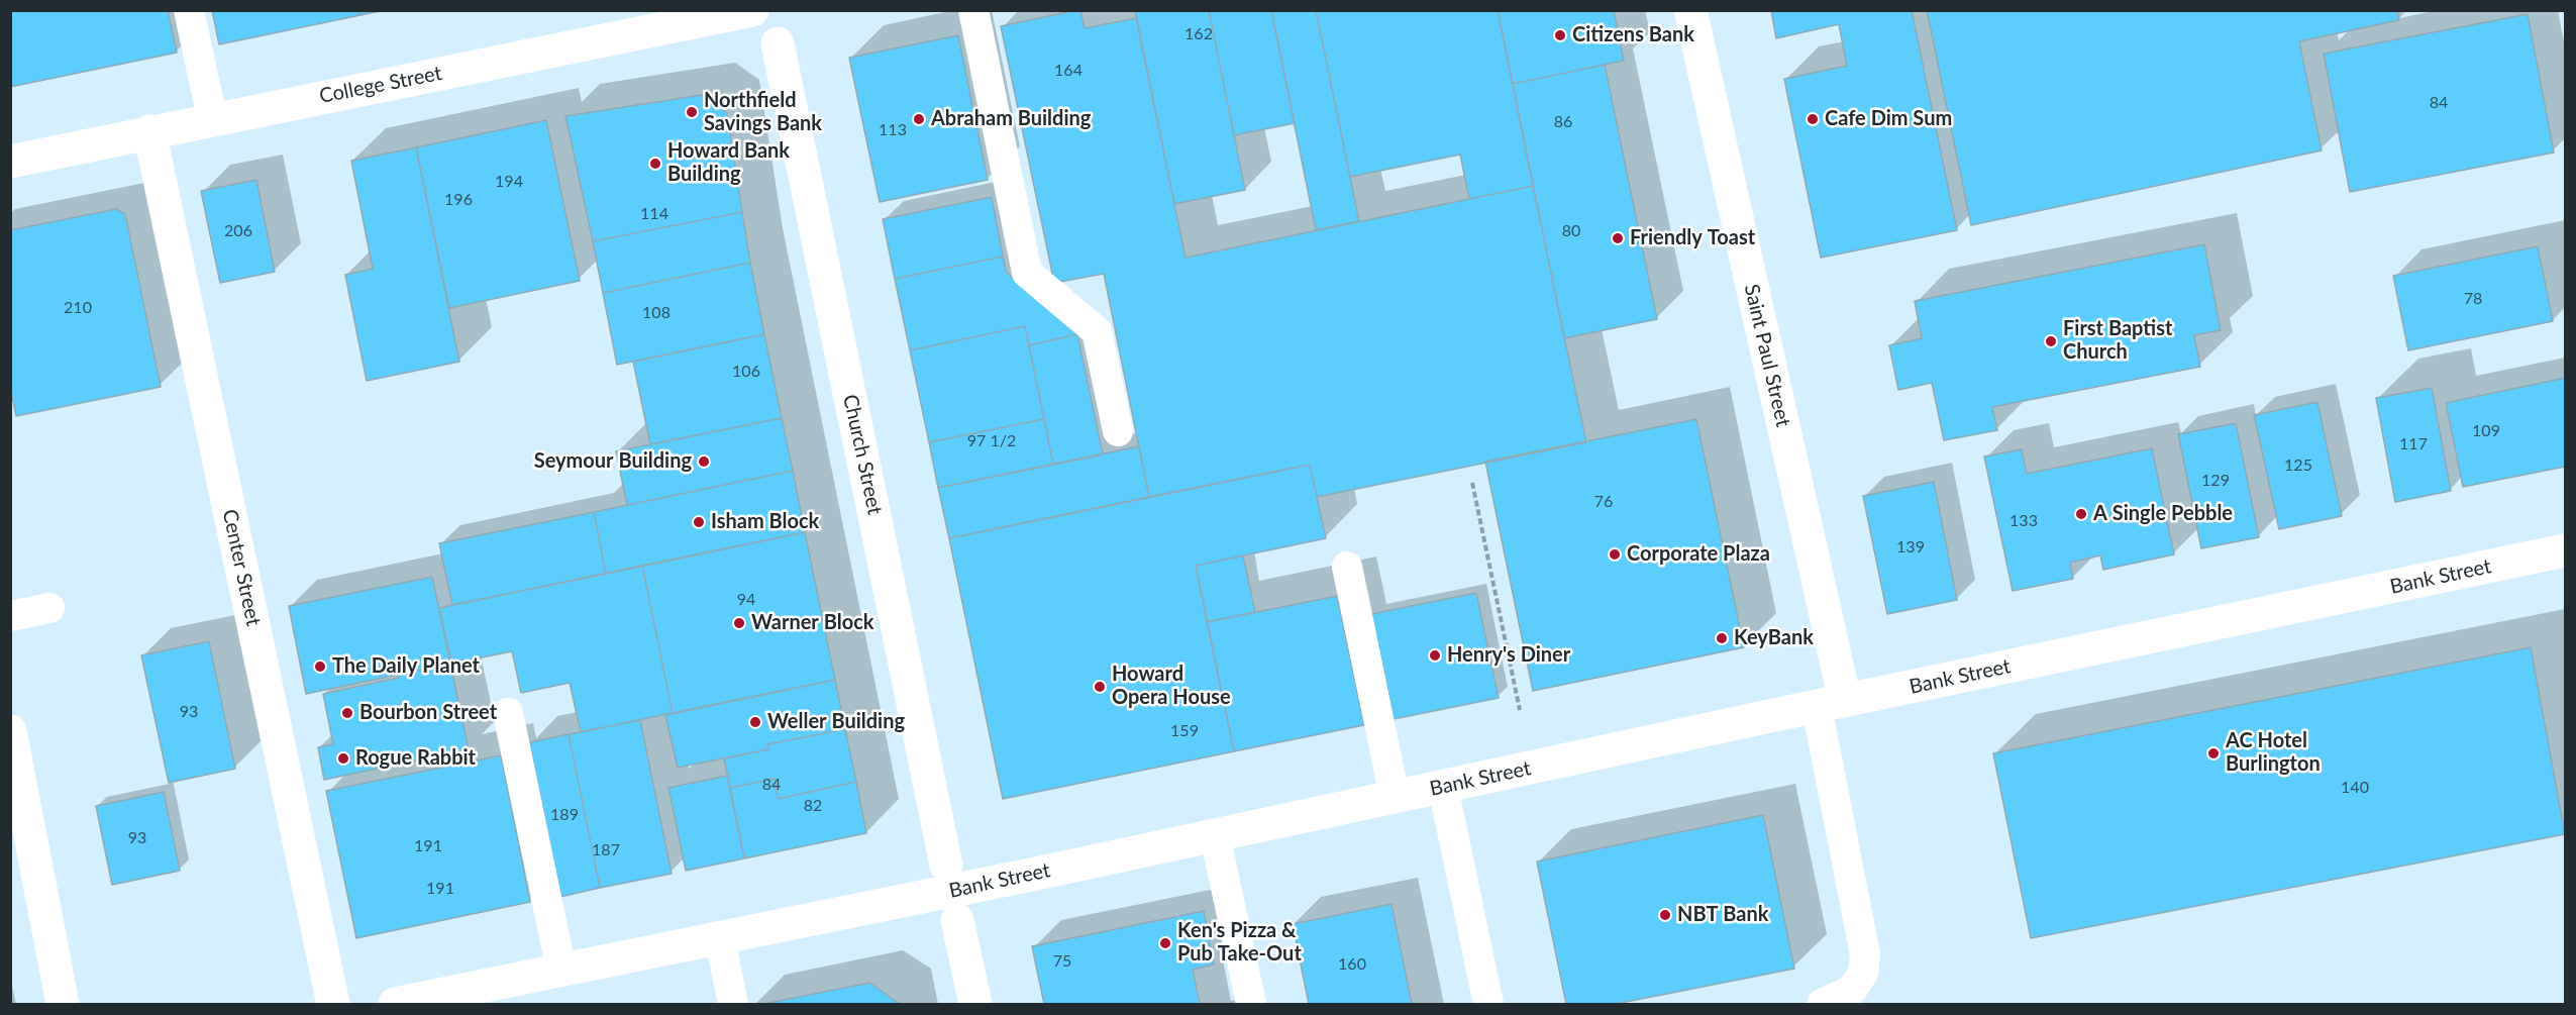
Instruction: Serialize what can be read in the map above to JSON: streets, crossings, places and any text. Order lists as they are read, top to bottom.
{
  "streets": {
    "street": [
      "College Street",
      "Saint Paul Street",
      "Church Street",
      "Center Street",
      "Bank Street"
    ]
  },
  "crossings": [
    ["College Street", "Center Street"],
    ["Saint Paul Street", "Bank Street"]
  ],
  "places": [
    "Citizens Bank",
    "Northfield Savings Bank",
    "Abraham Building",
    "Cafe Dim Sum",
    "Howard Bank Building",
    "Friendly Toast",
    "First Baptist Church",
    "Seymour Building",
    "A Single Pebble",
    "Isham Block",
    "Corporate Plaza",
    "Warner Block",
    "KeyBank",
    "Henry's Diner",
    "The Daily Planet",
    "Howard Opera House",
    "Bourbon Street",
    "Weller Building",
    "AC Hotel Burlington",
    "Rogue Rabbit",
    "NBT Bank",
    "Ken's Pizza & Pub Take-Out"
  ],
  "house_numbers": [
    "162",
    "164",
    "84",
    "86",
    "113",
    "194",
    "196",
    "114",
    "206",
    "80",
    "78",
    "210",
    "108",
    "106",
    "109",
    "97 1/2",
    "117",
    "125",
    "129",
    "76",
    "133",
    "139",
    "94",
    "93",
    "159",
    "84",
    "140",
    "82",
    "189",
    "93",
    "191",
    "187",
    "191",
    "75",
    "160"
  ]
}
